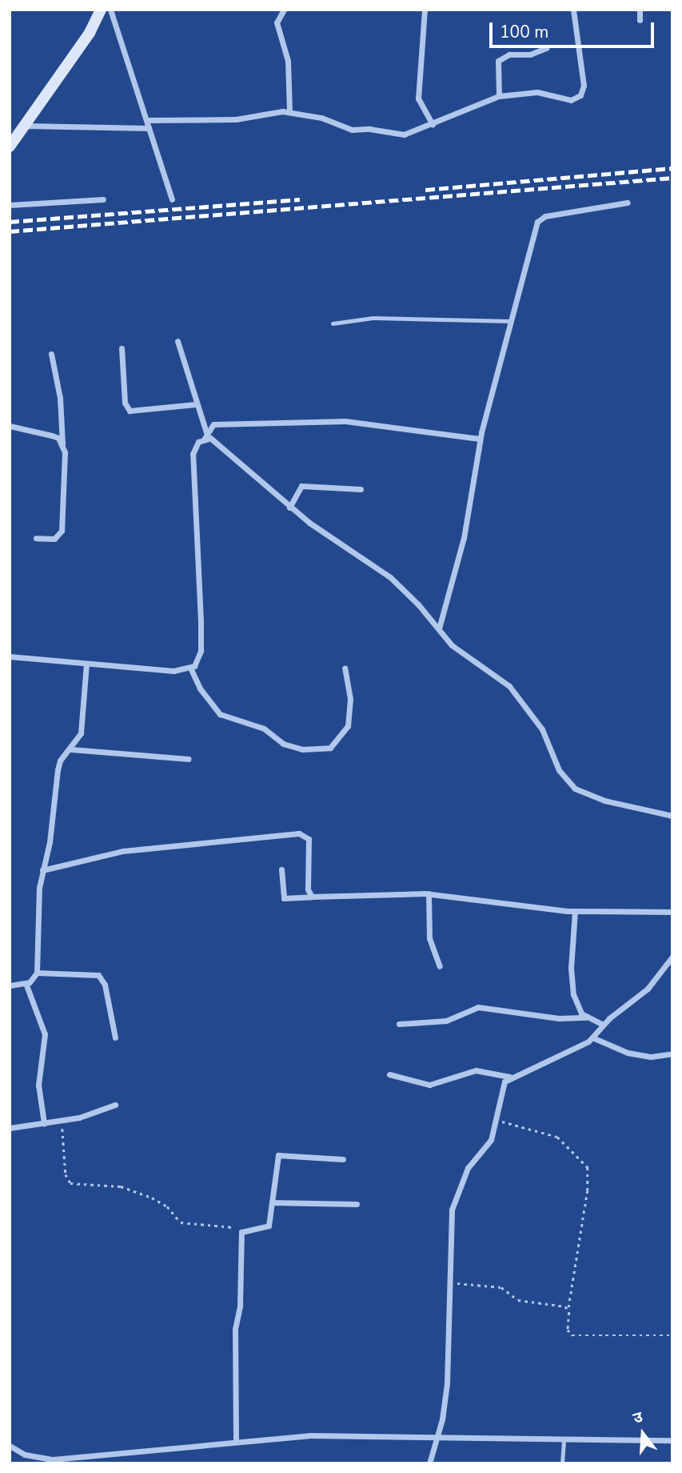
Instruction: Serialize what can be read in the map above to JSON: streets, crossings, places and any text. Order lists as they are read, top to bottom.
{
  "scale_bar": "100 m",
  "north": "top"
}
